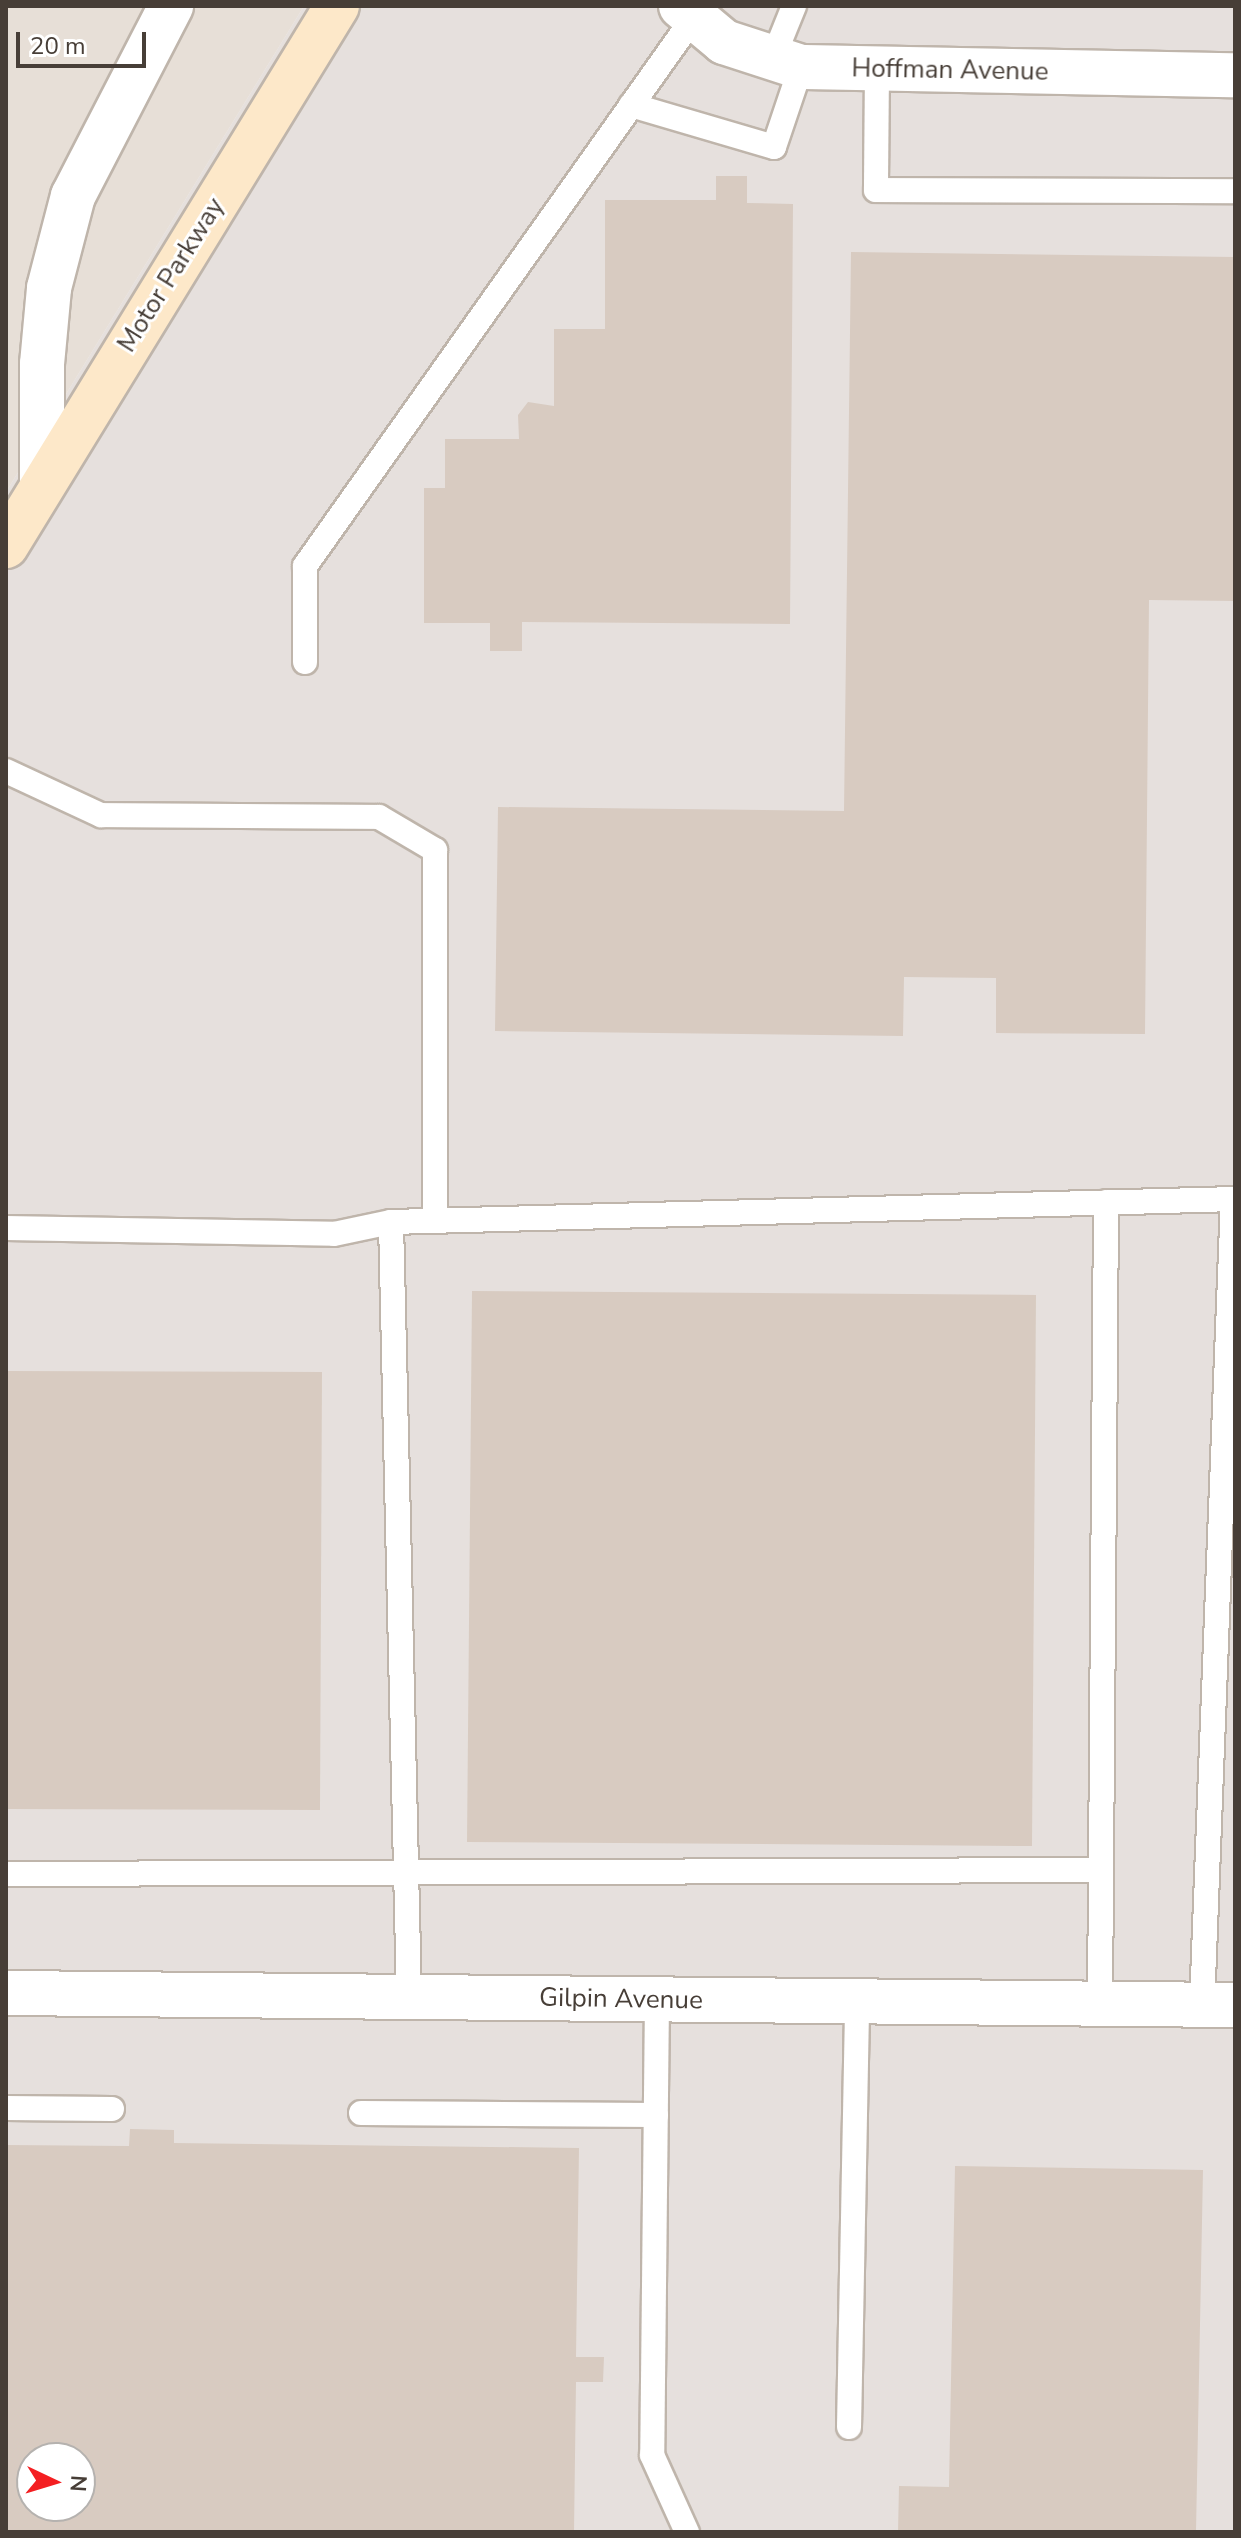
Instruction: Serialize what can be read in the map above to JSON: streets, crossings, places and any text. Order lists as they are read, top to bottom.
{
  "streets": {
    "main road": ["Motor Parkway"],
    "street": ["Hoffman Avenue", "Gilpin Avenue"]
  },
  "scale_bar": "20 m",
  "north": "right"
}
